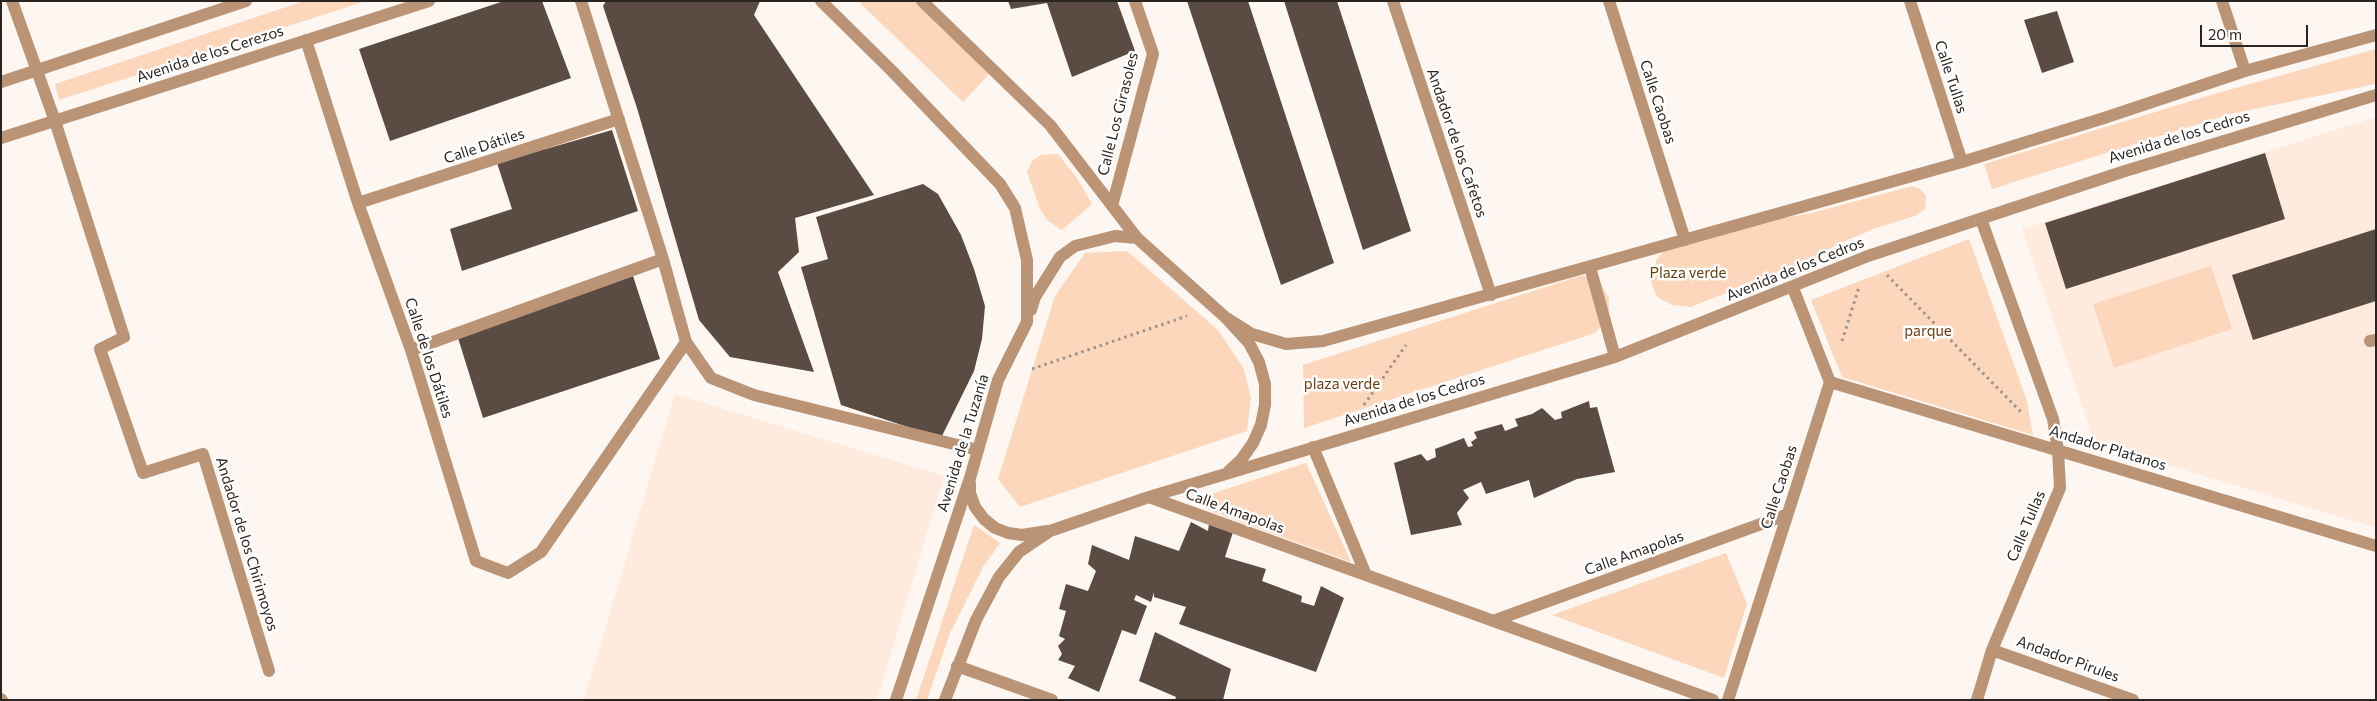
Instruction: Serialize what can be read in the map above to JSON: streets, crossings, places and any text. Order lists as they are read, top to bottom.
{
  "streets": {
    "street": [
      "Avenida de los Cerezos",
      "Calle Tullas",
      "Calle Caobas",
      "Calle Los Girasoles",
      "Avenida de los Cedros",
      "Andador de los Cafetos",
      "Calle Dátiles",
      "Calle de los Dátiles",
      "Avenida de la Tuzanía",
      "Andador Platanos",
      "Calle Amapolas",
      "Andador de los Chirimoyos",
      "Andador Pirules"
    ]
  },
  "crossings": [
    ["Avenida de los Cerezos", "Calle de los Dátiles"],
    ["Avenida de los Cerezos", "Andador de los Chirimoyos"],
    ["Calle Tullas", "Avenida de los Cedros"],
    ["Calle Tullas", "Andador Platanos"],
    ["Calle Tullas", "Andador Pirules"],
    ["Calle Caobas", "Andador Platanos"],
    ["Calle Caobas", "Calle Amapolas"],
    ["Calle Dátiles", "Calle de los Dátiles"]
  ],
  "parks": ["Plaza verde", "parque", "plaza verde"],
  "scale_bar": "20 m"
}
